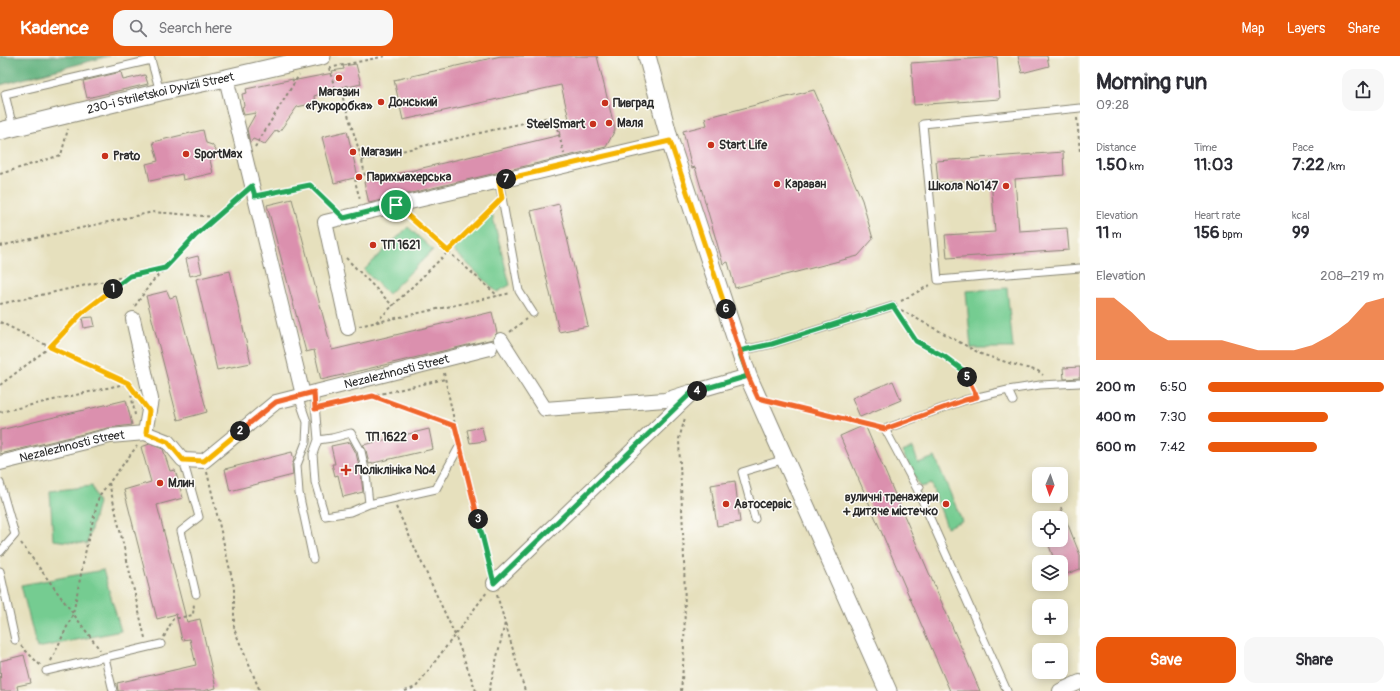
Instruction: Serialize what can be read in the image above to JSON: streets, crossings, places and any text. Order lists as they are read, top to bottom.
{
  "streets": {
    "street": ["230-i Striletskoi Dyvizii Street", "Nezalezhnosti Street"]
  },
  "places": {
    "other": [
      "Магазин «Рукоробка»",
      "Донський",
      "Пивград",
      "Маля",
      "SteelSmart",
      "Start Life",
      "Магазин",
      "SportMax",
      "Prato",
      "Парихмахерська",
      "Караван",
      "Школа №147",
      "ТП 1621",
      "ТП 1622",
      "Млин",
      "Автосервіс",
      "вуличні тренажери + дитяче містечко"
    ],
    "health": ["Поліклініка №4"]
  },
  "north": "bottom",
  "page": {
    "header": "Kadence",
    "search": "Search here",
    "nav": ["Map", "Layers", "Share"],
    "heading": ["Morning run", "09:28"],
    "stats": [
      ["Distance", "1.50 km"],
      ["Time", "11:03"],
      ["Pace", "7:22 /km"],
      ["Elevation", "11 m"],
      ["Heart rate", "156 bpm"],
      ["kcal", "99"]
    ],
    "pins": [
      "7",
      "1",
      "6",
      "5",
      "4",
      "2",
      "3"
    ],
    "chart": ["Elevation", "208–219 m"],
    "list": [
      {
        "name": "200 m",
        "note": "6:50"
      },
      {
        "name": "400 m",
        "note": "7:30"
      },
      {
        "name": "600 m",
        "note": "7:42"
      }
    ],
    "map_buttons": ["+", "−"],
    "buttons": ["Save", "Share"]
  }
}
